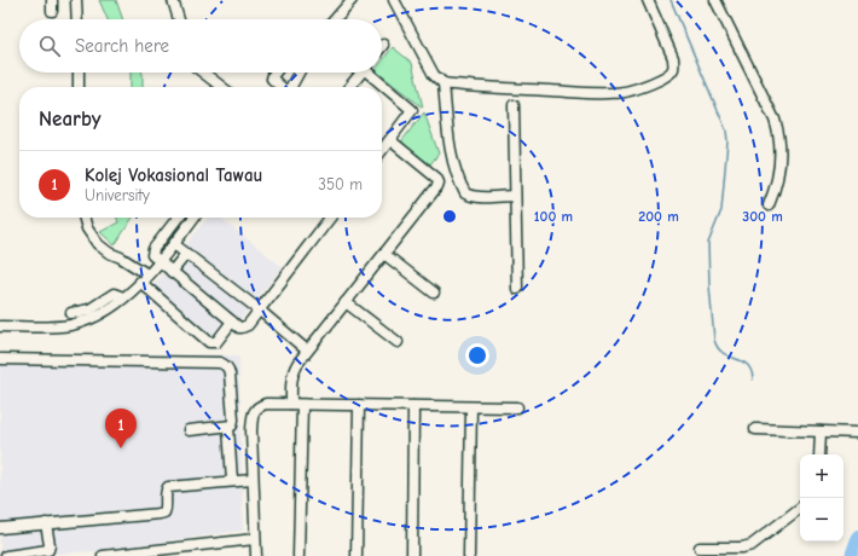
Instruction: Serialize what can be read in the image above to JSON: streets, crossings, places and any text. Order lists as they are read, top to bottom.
{
  "page": {
    "search": "Search here",
    "heading": "Nearby",
    "list": [
      {
        "mark": "1",
        "name": "Kolej Vokasional Tawau",
        "note": "University",
        "value": "350 m"
      }
    ],
    "pins": "1",
    "map_buttons": ["+", "−"]
  },
  "rings": ["100 m", "200 m", "300 m"]
}
